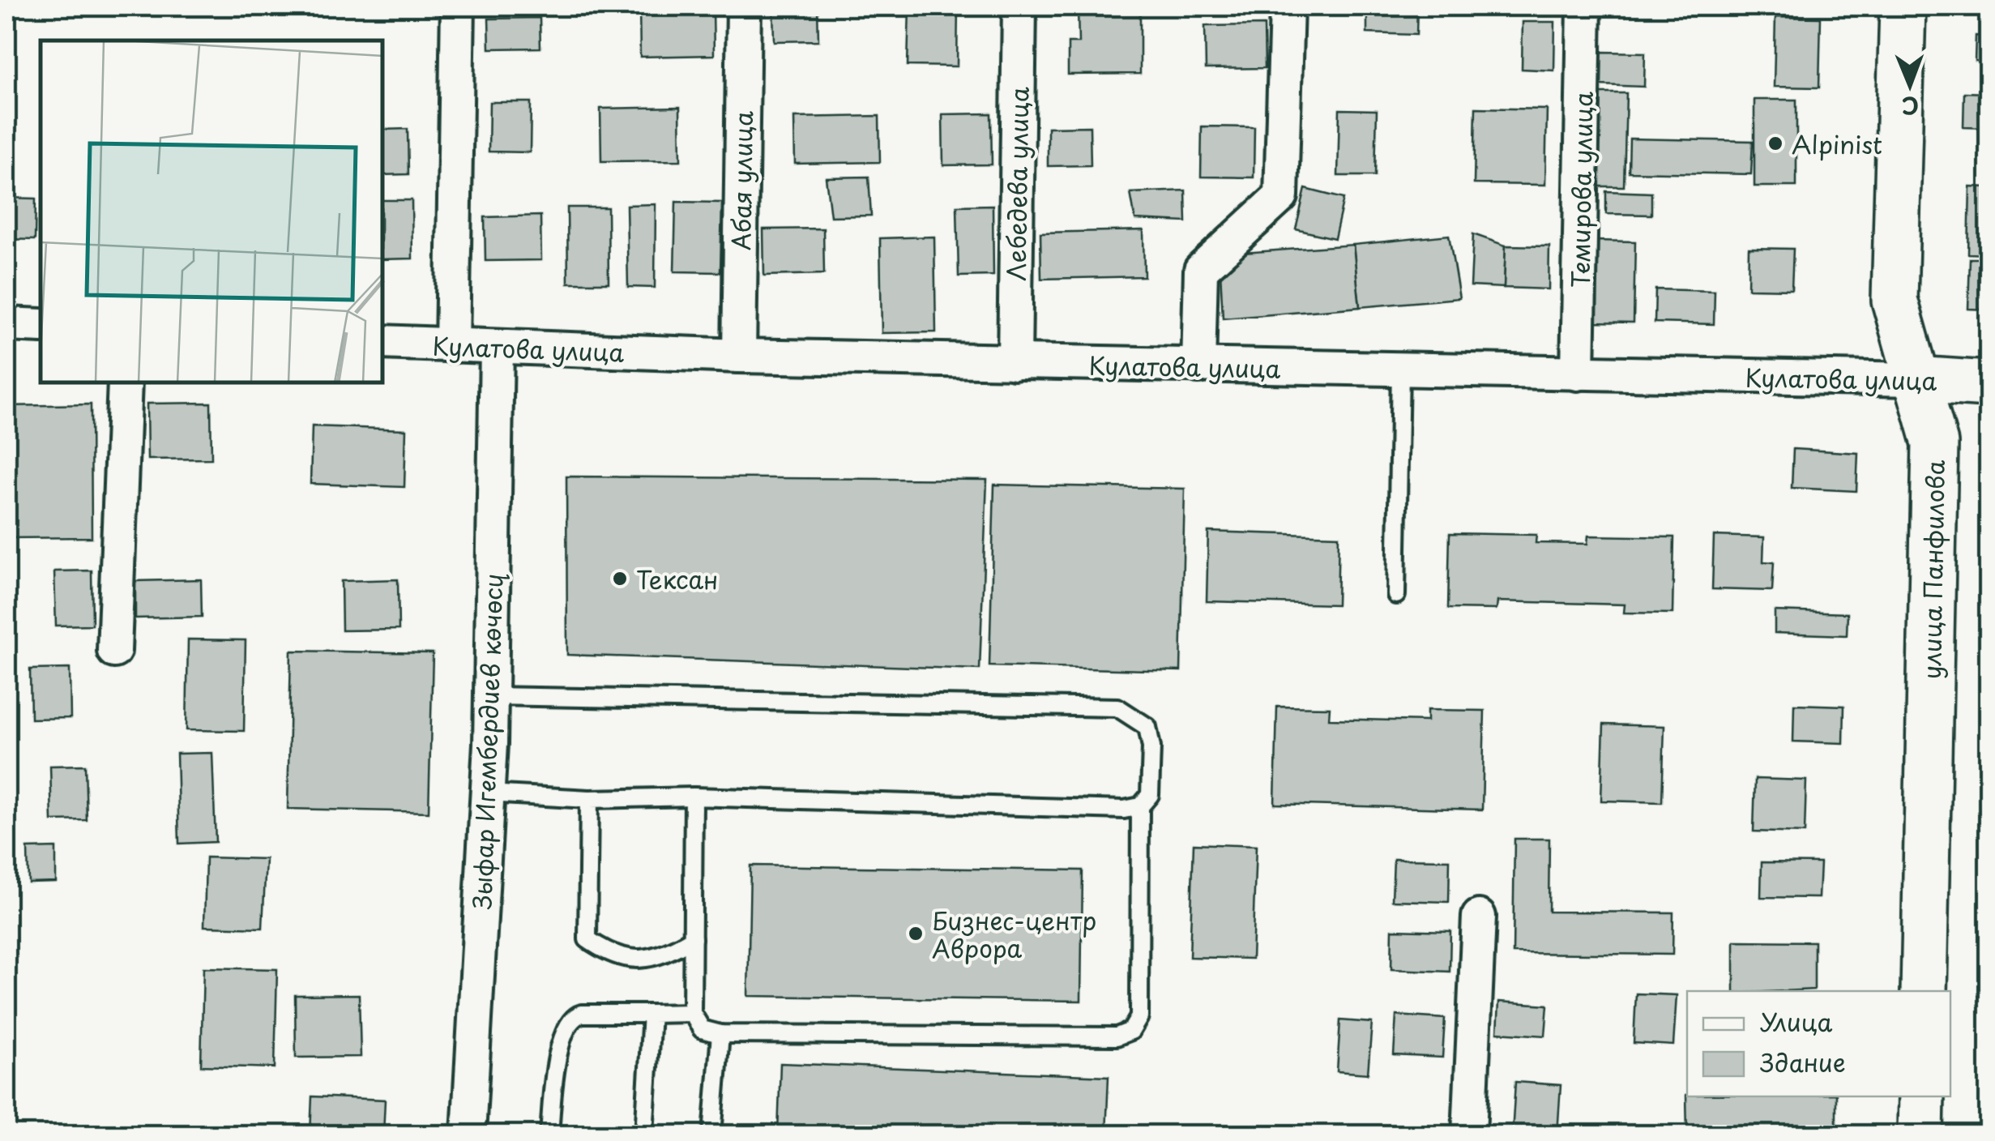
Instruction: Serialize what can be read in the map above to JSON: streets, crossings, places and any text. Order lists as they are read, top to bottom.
{
  "streets": {
    "street": [
      "Абая улица",
      "Лебедева улица",
      "Темирова улица",
      "Кулатова улица",
      "улица Панфилова",
      "Зыфар Игембердиев көчөсү"
    ]
  },
  "crossings": [
    ["Абая улица", "Кулатова улица"],
    ["Лебедева улица", "Кулатова улица"],
    ["Темирова улица", "Кулатова улица"],
    ["Кулатова улица", "улица Панфилова"],
    ["Кулатова улица", "Зыфар Игембердиев көчөсү"]
  ],
  "places": ["Alpinist", "Тексан", "Бизнес-центр Аврора"],
  "legend": ["Улица", "Здание"],
  "north": "bottom"
}
